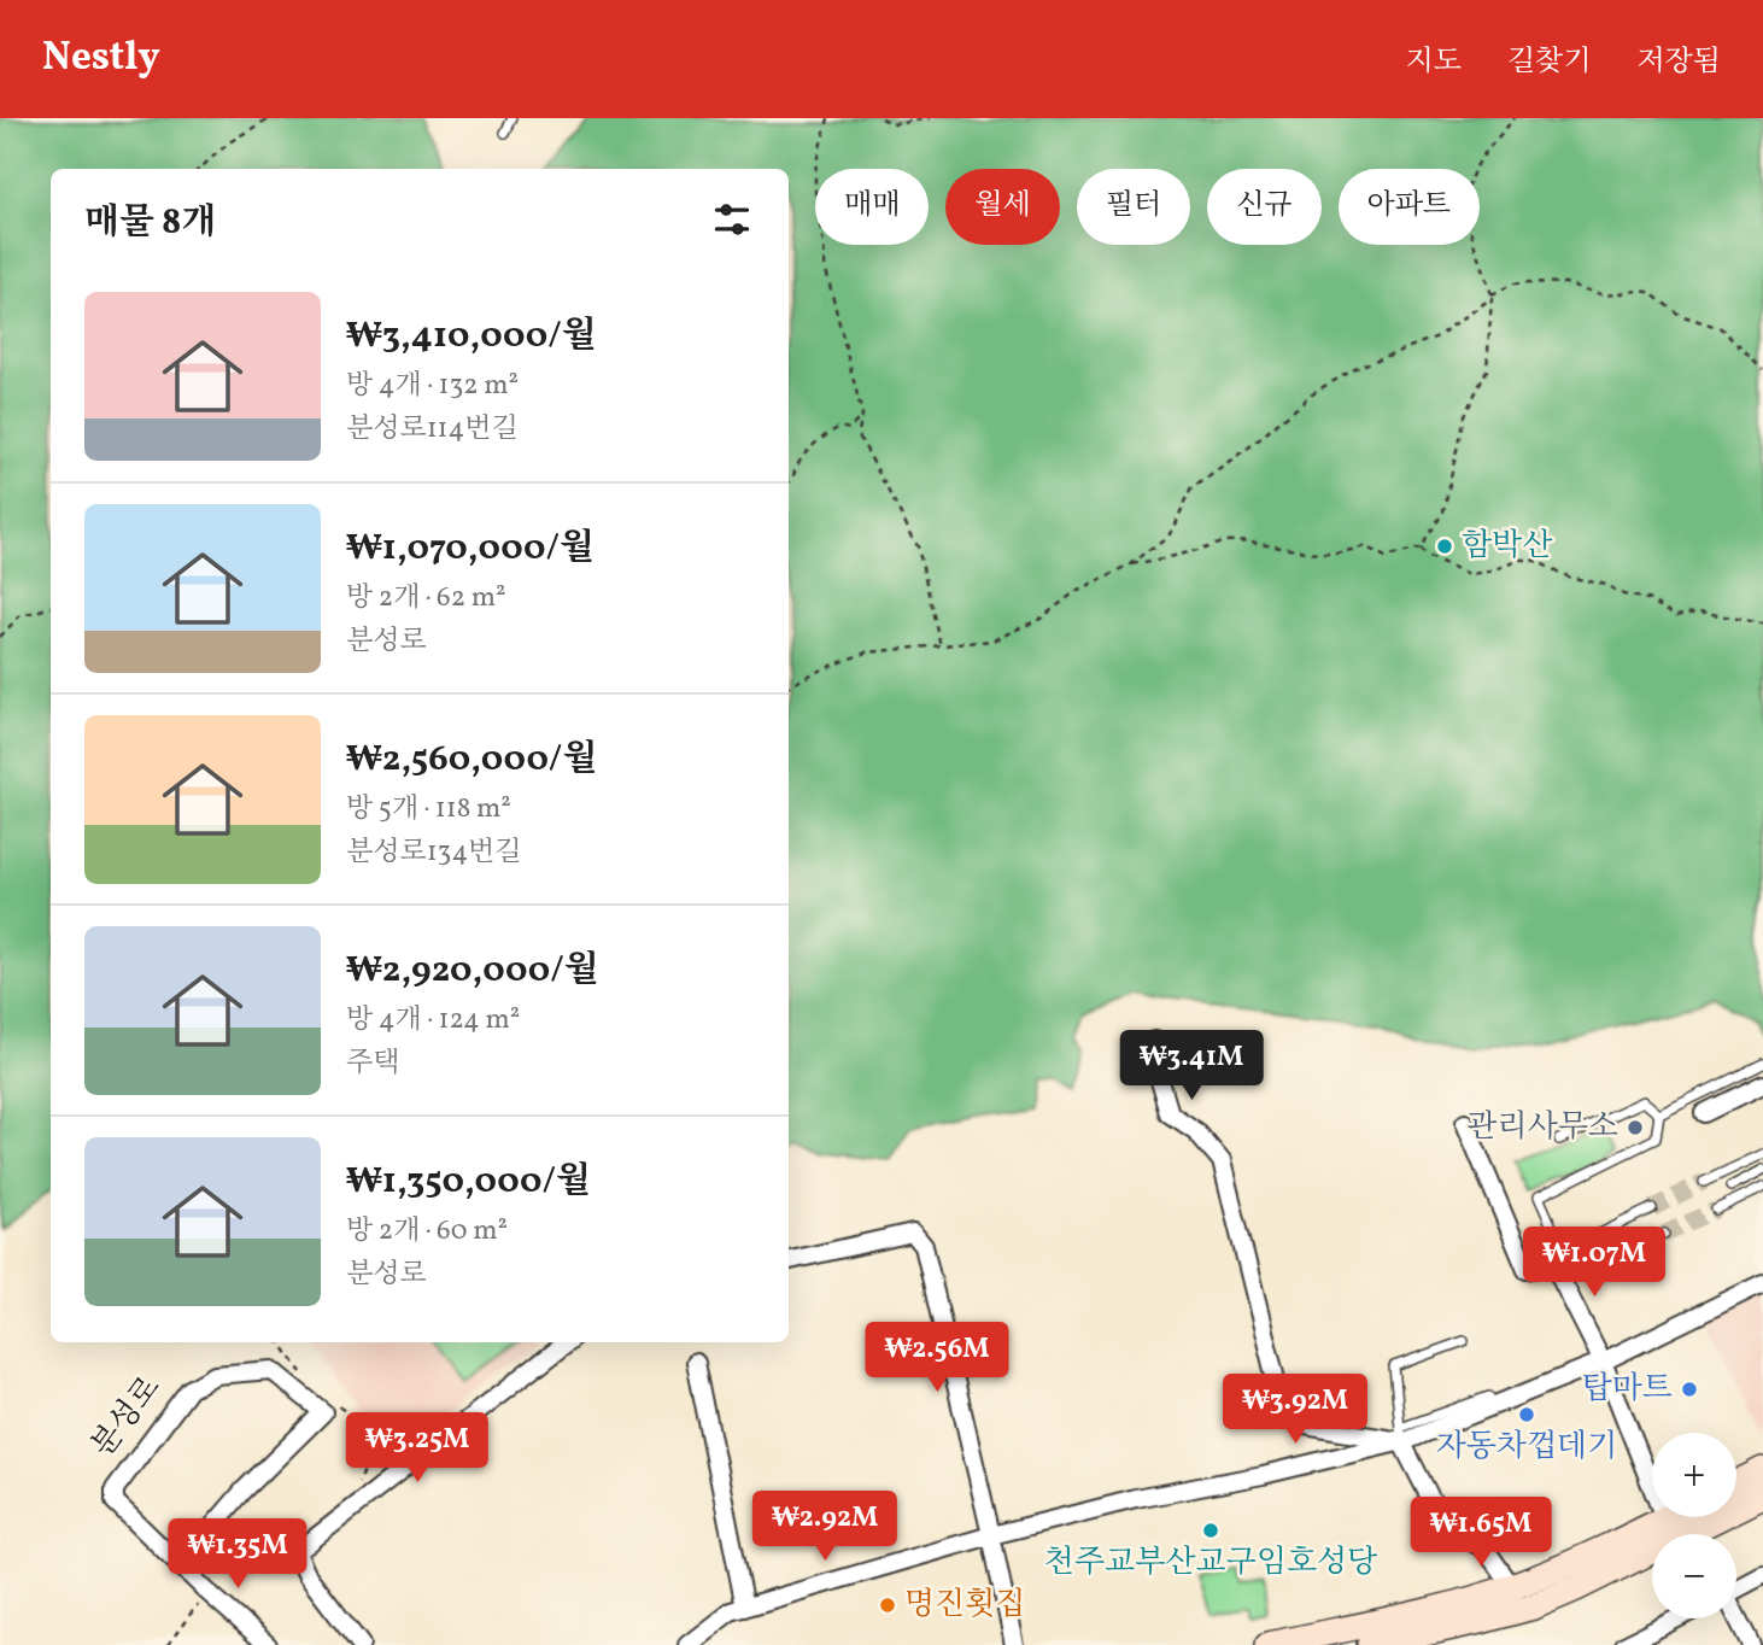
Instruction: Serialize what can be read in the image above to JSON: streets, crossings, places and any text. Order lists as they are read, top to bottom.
{
  "streets": {
    "street": ["분성로"]
  },
  "places": [
    "함박산",
    "관리사무소",
    "탑마트",
    "자동차껍데기",
    "천주교부산교구임호성당",
    "명진횟집"
  ],
  "page": {
    "header": "Nestly",
    "nav": ["지도", "길찾기", "저장됨"],
    "chip": [
      "매매",
      "월세",
      "필터",
      "신규",
      "아파트"
    ],
    "heading": "매물 8개",
    "list": [
      {
        "name": "₩3,410,000/월",
        "note": "방 4개 · 132 m² · 분성로114번길"
      },
      {
        "name": "₩1,070,000/월",
        "note": "방 2개 · 62 m² · 분성로"
      },
      {
        "name": "₩2,560,000/월",
        "note": "방 5개 · 118 m² · 분성로134번길"
      },
      {
        "name": "₩2,920,000/월",
        "note": "방 4개 · 124 m² · 주택"
      },
      {
        "name": "₩1,350,000/월",
        "note": "방 2개 · 60 m² · 분성로"
      }
    ],
    "price": [
      "₩3.41M",
      "₩1.07M",
      "₩2.56M",
      "₩3.92M",
      "₩3.25M",
      "₩2.92M",
      "₩1.65M",
      "₩1.35M"
    ],
    "map_buttons": ["+", "−"]
  }
}
